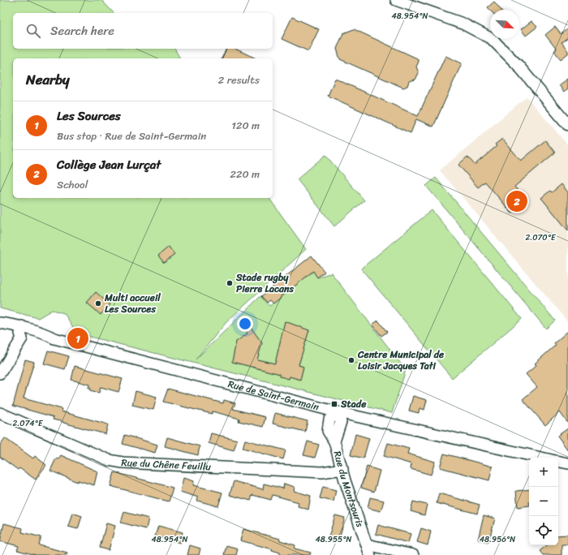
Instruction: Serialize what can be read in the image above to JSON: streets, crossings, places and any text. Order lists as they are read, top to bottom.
{
  "streets": {
    "street": ["Rue de Saint-Germain", "Rue du Chêne Feuillu", "Rue du Montsouris"]
  },
  "crossings": [
    ["Rue de Saint-Germain", "Rue du Montsouris"],
    ["Rue du Chêne Feuillu", "Rue du Montsouris"]
  ],
  "places": {
    "other": ["Stade rugby Pierre Lacans", "Multi accueil Les Sources", "Centre Municipal de Loisir Jacques Tati"],
    "transit": ["Stade"]
  },
  "north": "bottom right",
  "page": {
    "search": "Search here",
    "heading": ["Nearby", "2 results"],
    "list": [
      {
        "mark": "1",
        "name": "Les Sources",
        "note": "Bus stop · Rue de Saint-Germain",
        "value": "120 m"
      },
      {
        "mark": "2",
        "name": "Collège Jean Lurçat",
        "note": "School",
        "value": "220 m"
      }
    ],
    "pins": ["2", "1"],
    "map_buttons": ["+", "−"]
  },
  "coordinates": [
    "48.954°N",
    "2.070°E",
    "2.074°E",
    "48.955°N",
    "48.956°N"
  ]
}
